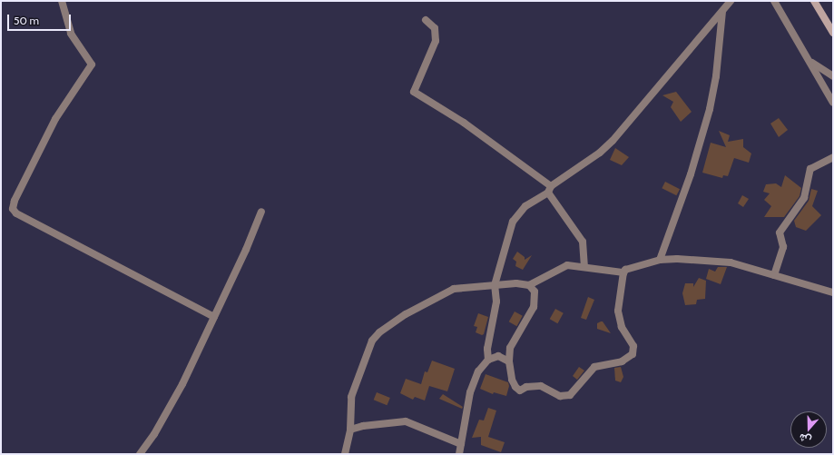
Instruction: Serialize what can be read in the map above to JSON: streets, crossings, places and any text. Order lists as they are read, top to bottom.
{
  "scale_bar": "50 m",
  "north": "bottom"
}
